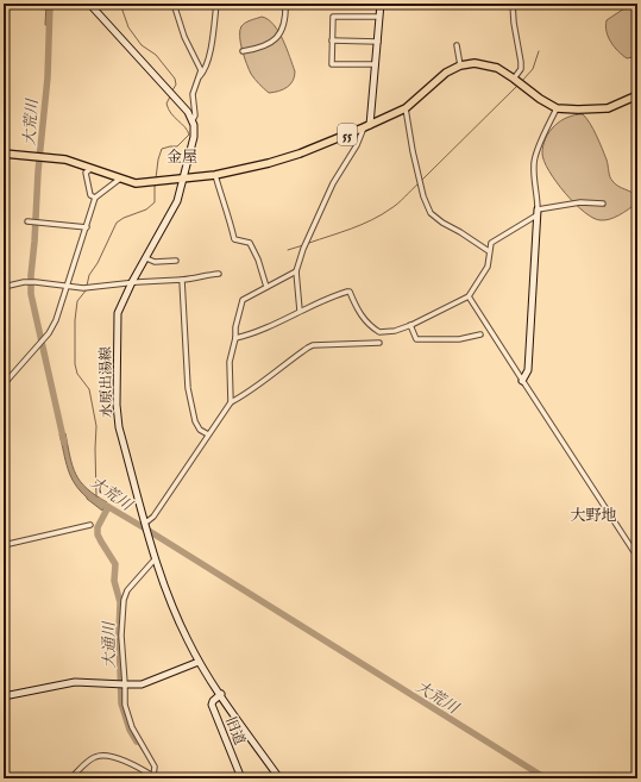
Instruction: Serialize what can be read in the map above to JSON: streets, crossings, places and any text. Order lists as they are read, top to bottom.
{
  "streets": {
    "main road": ["55", "水原出湯線", "旧道"]
  },
  "crossings": [
    ["55", "水原出湯線"],
    ["水原出湯線", "旧道"]
  ],
  "districts": ["金屋", "大野地"],
  "water": ["大荒川", "大通川"]
}
